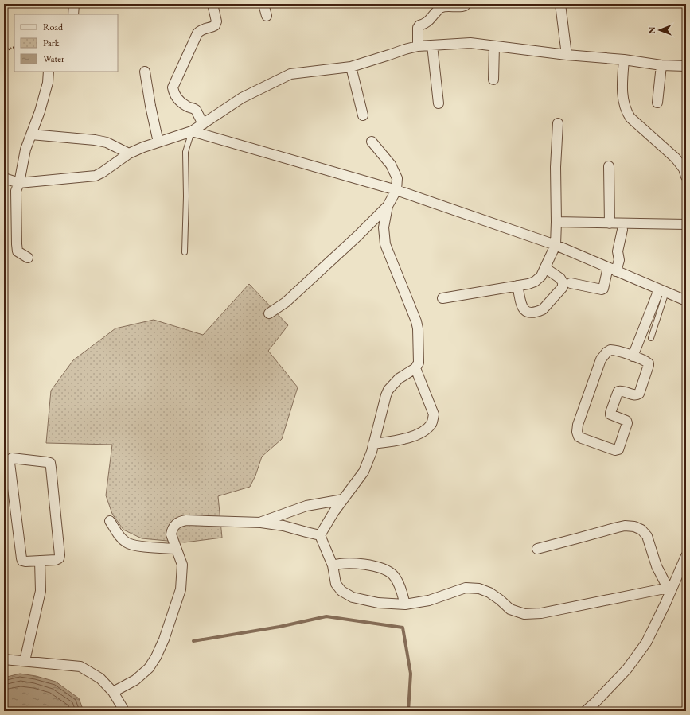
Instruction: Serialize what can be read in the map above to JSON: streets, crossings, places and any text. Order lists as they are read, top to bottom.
{
  "legend": ["Road", "Park", "Water"],
  "north": "left"
}
